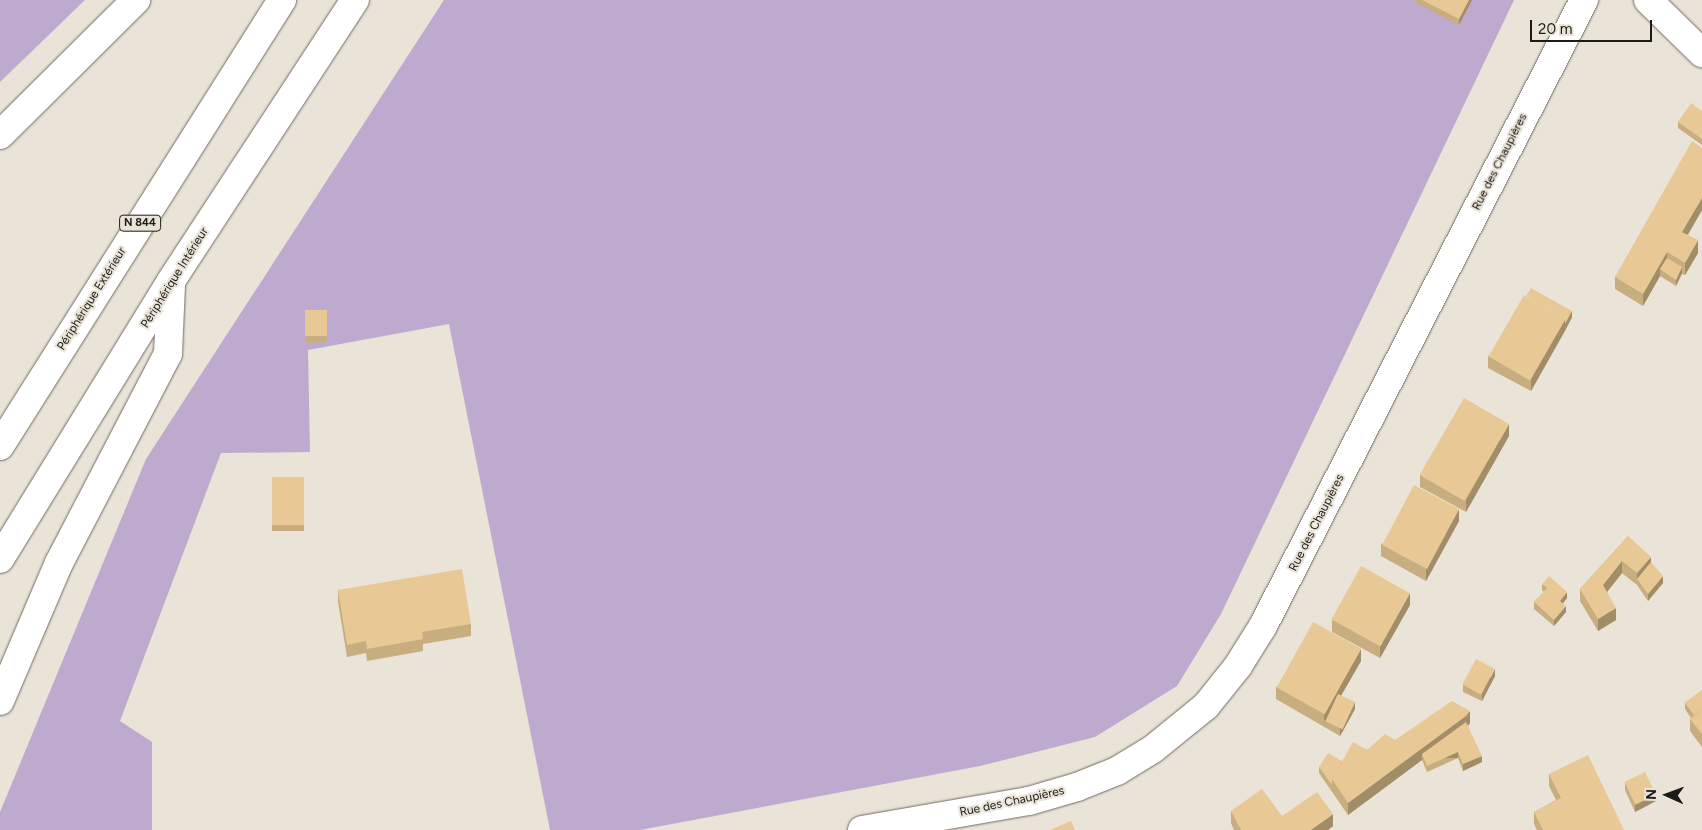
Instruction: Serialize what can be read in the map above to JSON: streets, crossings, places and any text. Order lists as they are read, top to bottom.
{
  "streets": {
    "main road": [
      "Rue des Chaupières",
      "N 844",
      "Périphérique Intérieur",
      "Périphérique Extérieur"
    ]
  },
  "scale_bar": "20 m",
  "north": "left"
}
